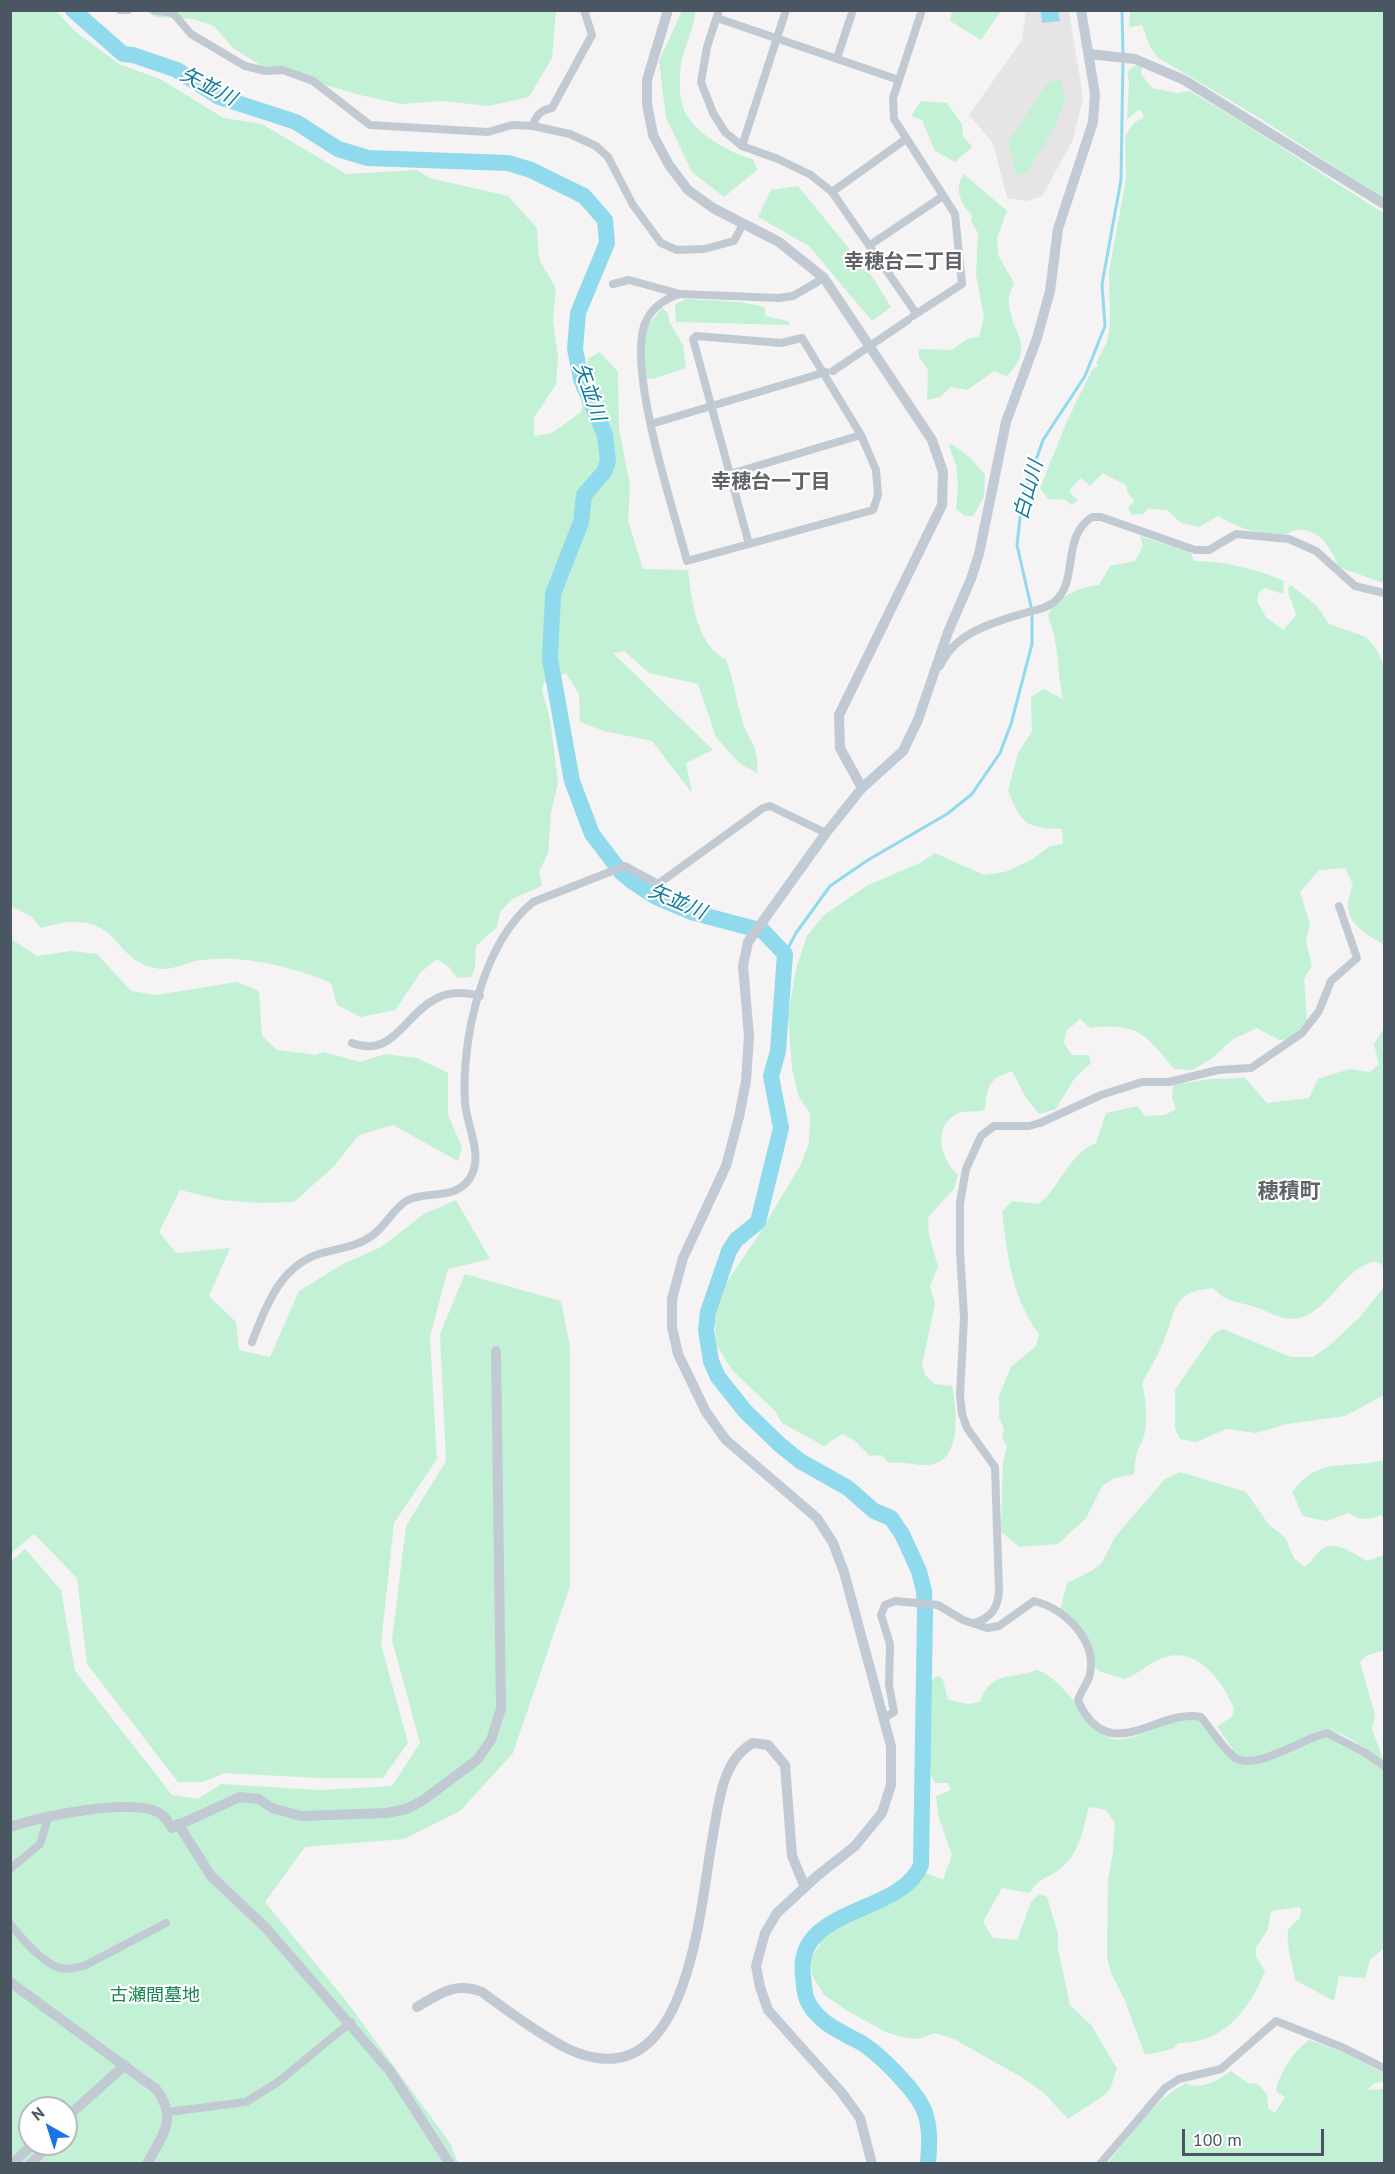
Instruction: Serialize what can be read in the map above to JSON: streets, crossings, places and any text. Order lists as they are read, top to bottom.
{
  "districts": ["幸穂台二丁目", "幸穂台一丁目", "穂積町"],
  "water": ["矢並川", "白山川"],
  "parks": ["古瀬間墓地"],
  "scale_bar": "100 m",
  "north": "top left"
}
